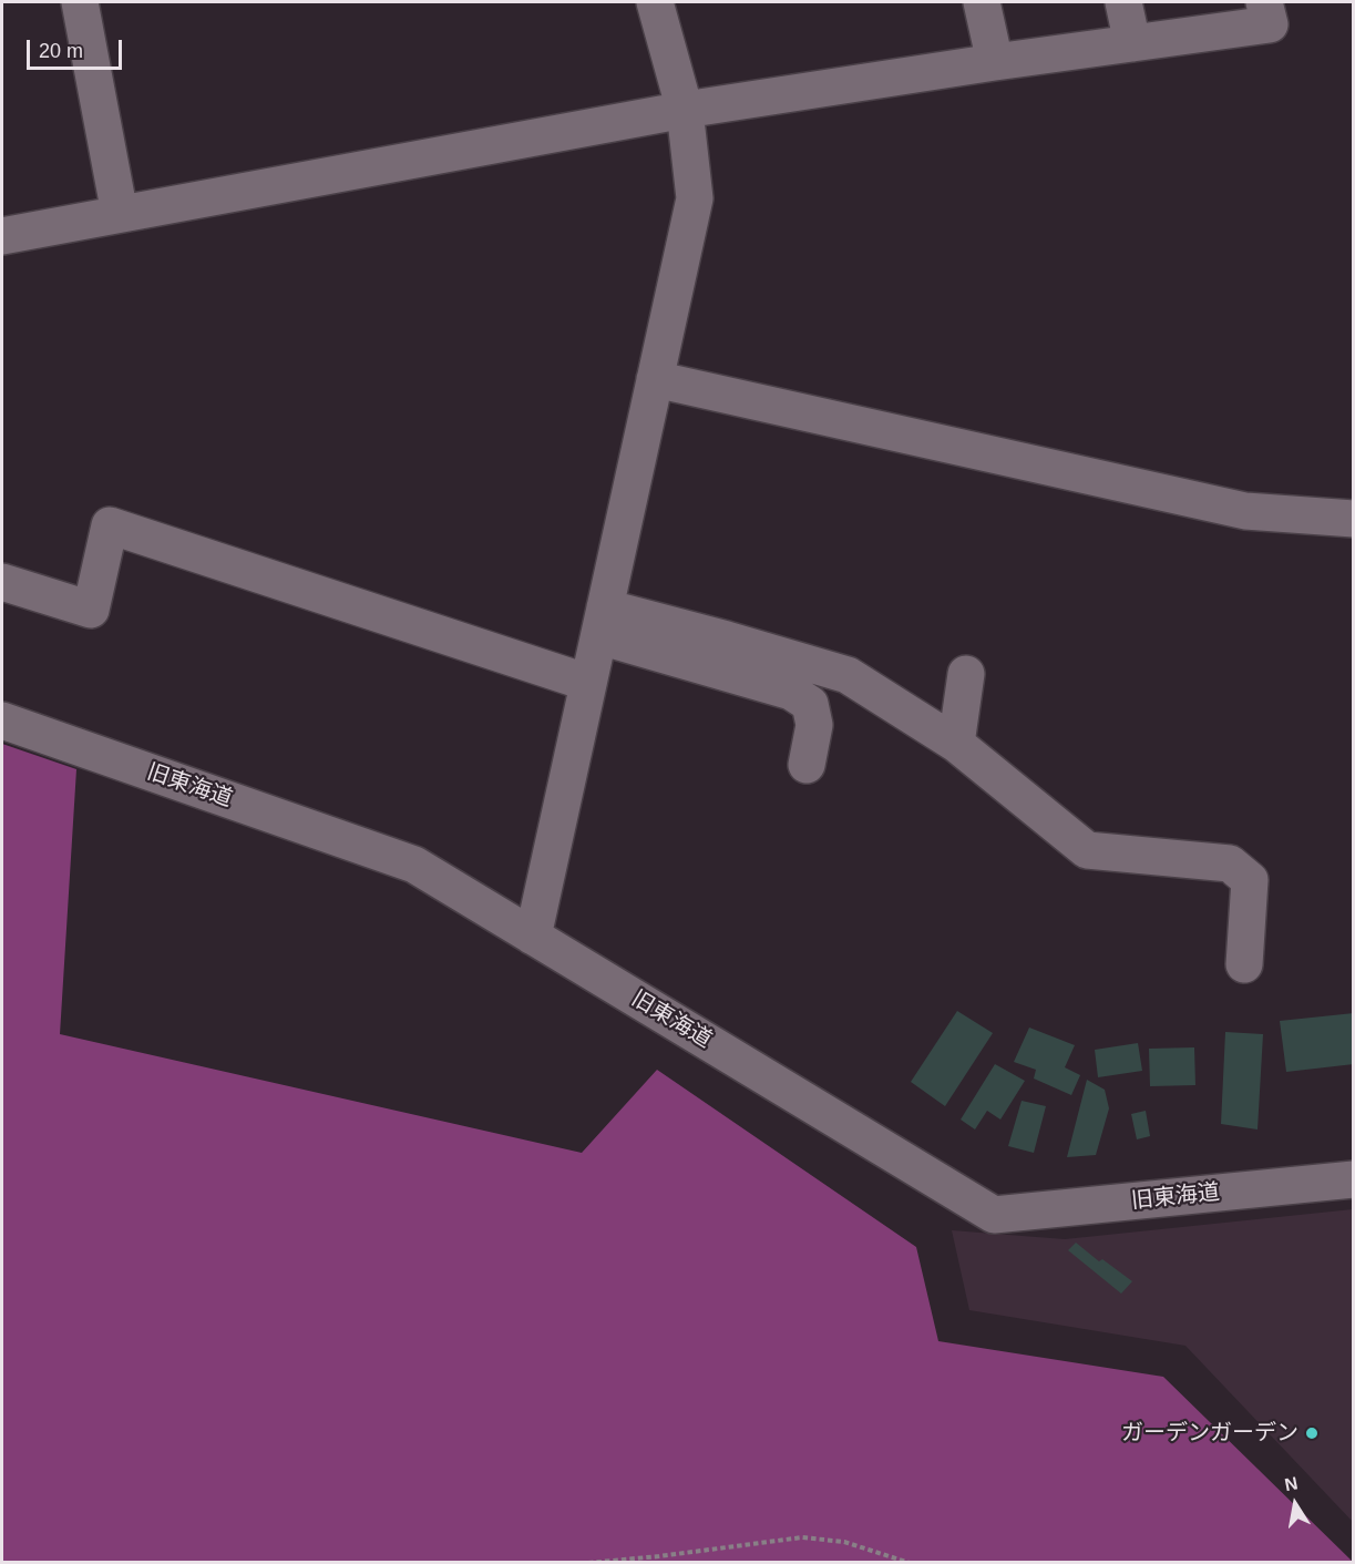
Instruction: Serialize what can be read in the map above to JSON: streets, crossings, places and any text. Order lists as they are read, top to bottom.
{
  "streets": {
    "street": ["旧東海道"]
  },
  "places": ["ガーデンガーデン"],
  "scale_bar": "20 m",
  "north": "top"
}
